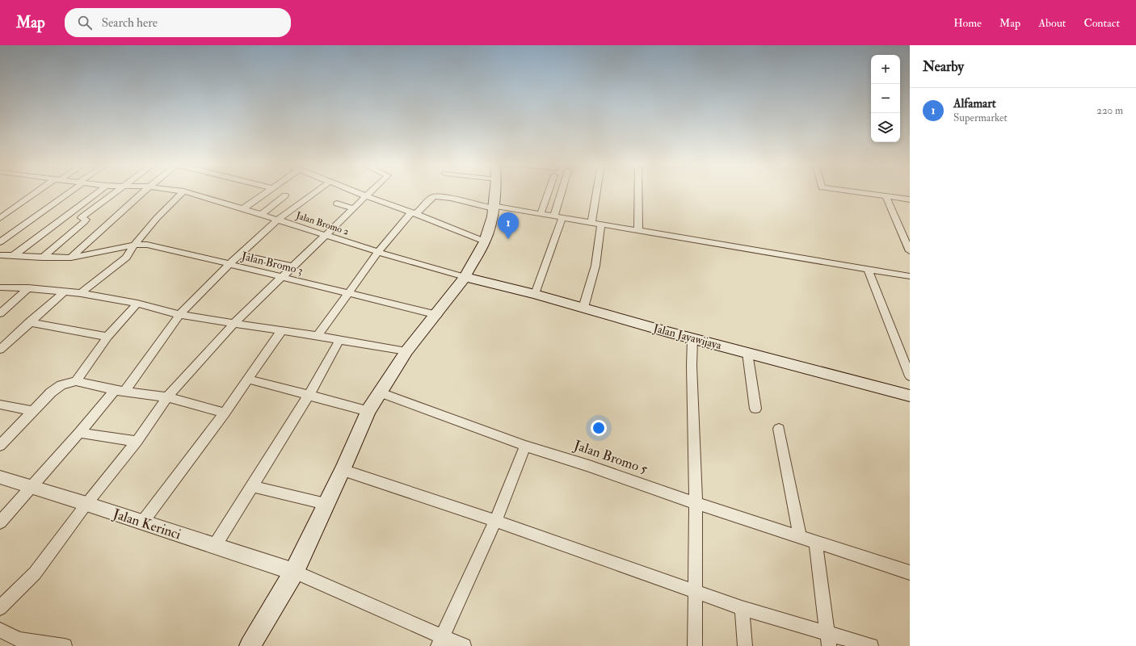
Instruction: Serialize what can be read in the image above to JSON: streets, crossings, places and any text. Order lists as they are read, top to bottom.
{
  "streets": {
    "main road": ["Jalan Jayawijaya"],
    "street": [
      "Jalan Bromo 2",
      "Jalan Bromo 3",
      "Jalan Bromo 5",
      "Jalan Kerinci"
    ]
  },
  "crossings": [
    ["Jalan Bromo 2", "Jalan Bromo 3"],
    ["Jalan Bromo 2", "Jalan Jayawijaya"]
  ],
  "page": {
    "header": "Map",
    "search": "Search here",
    "nav": [
      "Home",
      "Map",
      "About",
      "Contact"
    ],
    "heading": "Nearby",
    "map_buttons": ["+", "−"],
    "list": [
      {
        "mark": "1",
        "name": "Alfamart",
        "note": "Supermarket",
        "value": "220 m"
      }
    ],
    "pins": "1"
  }
}
